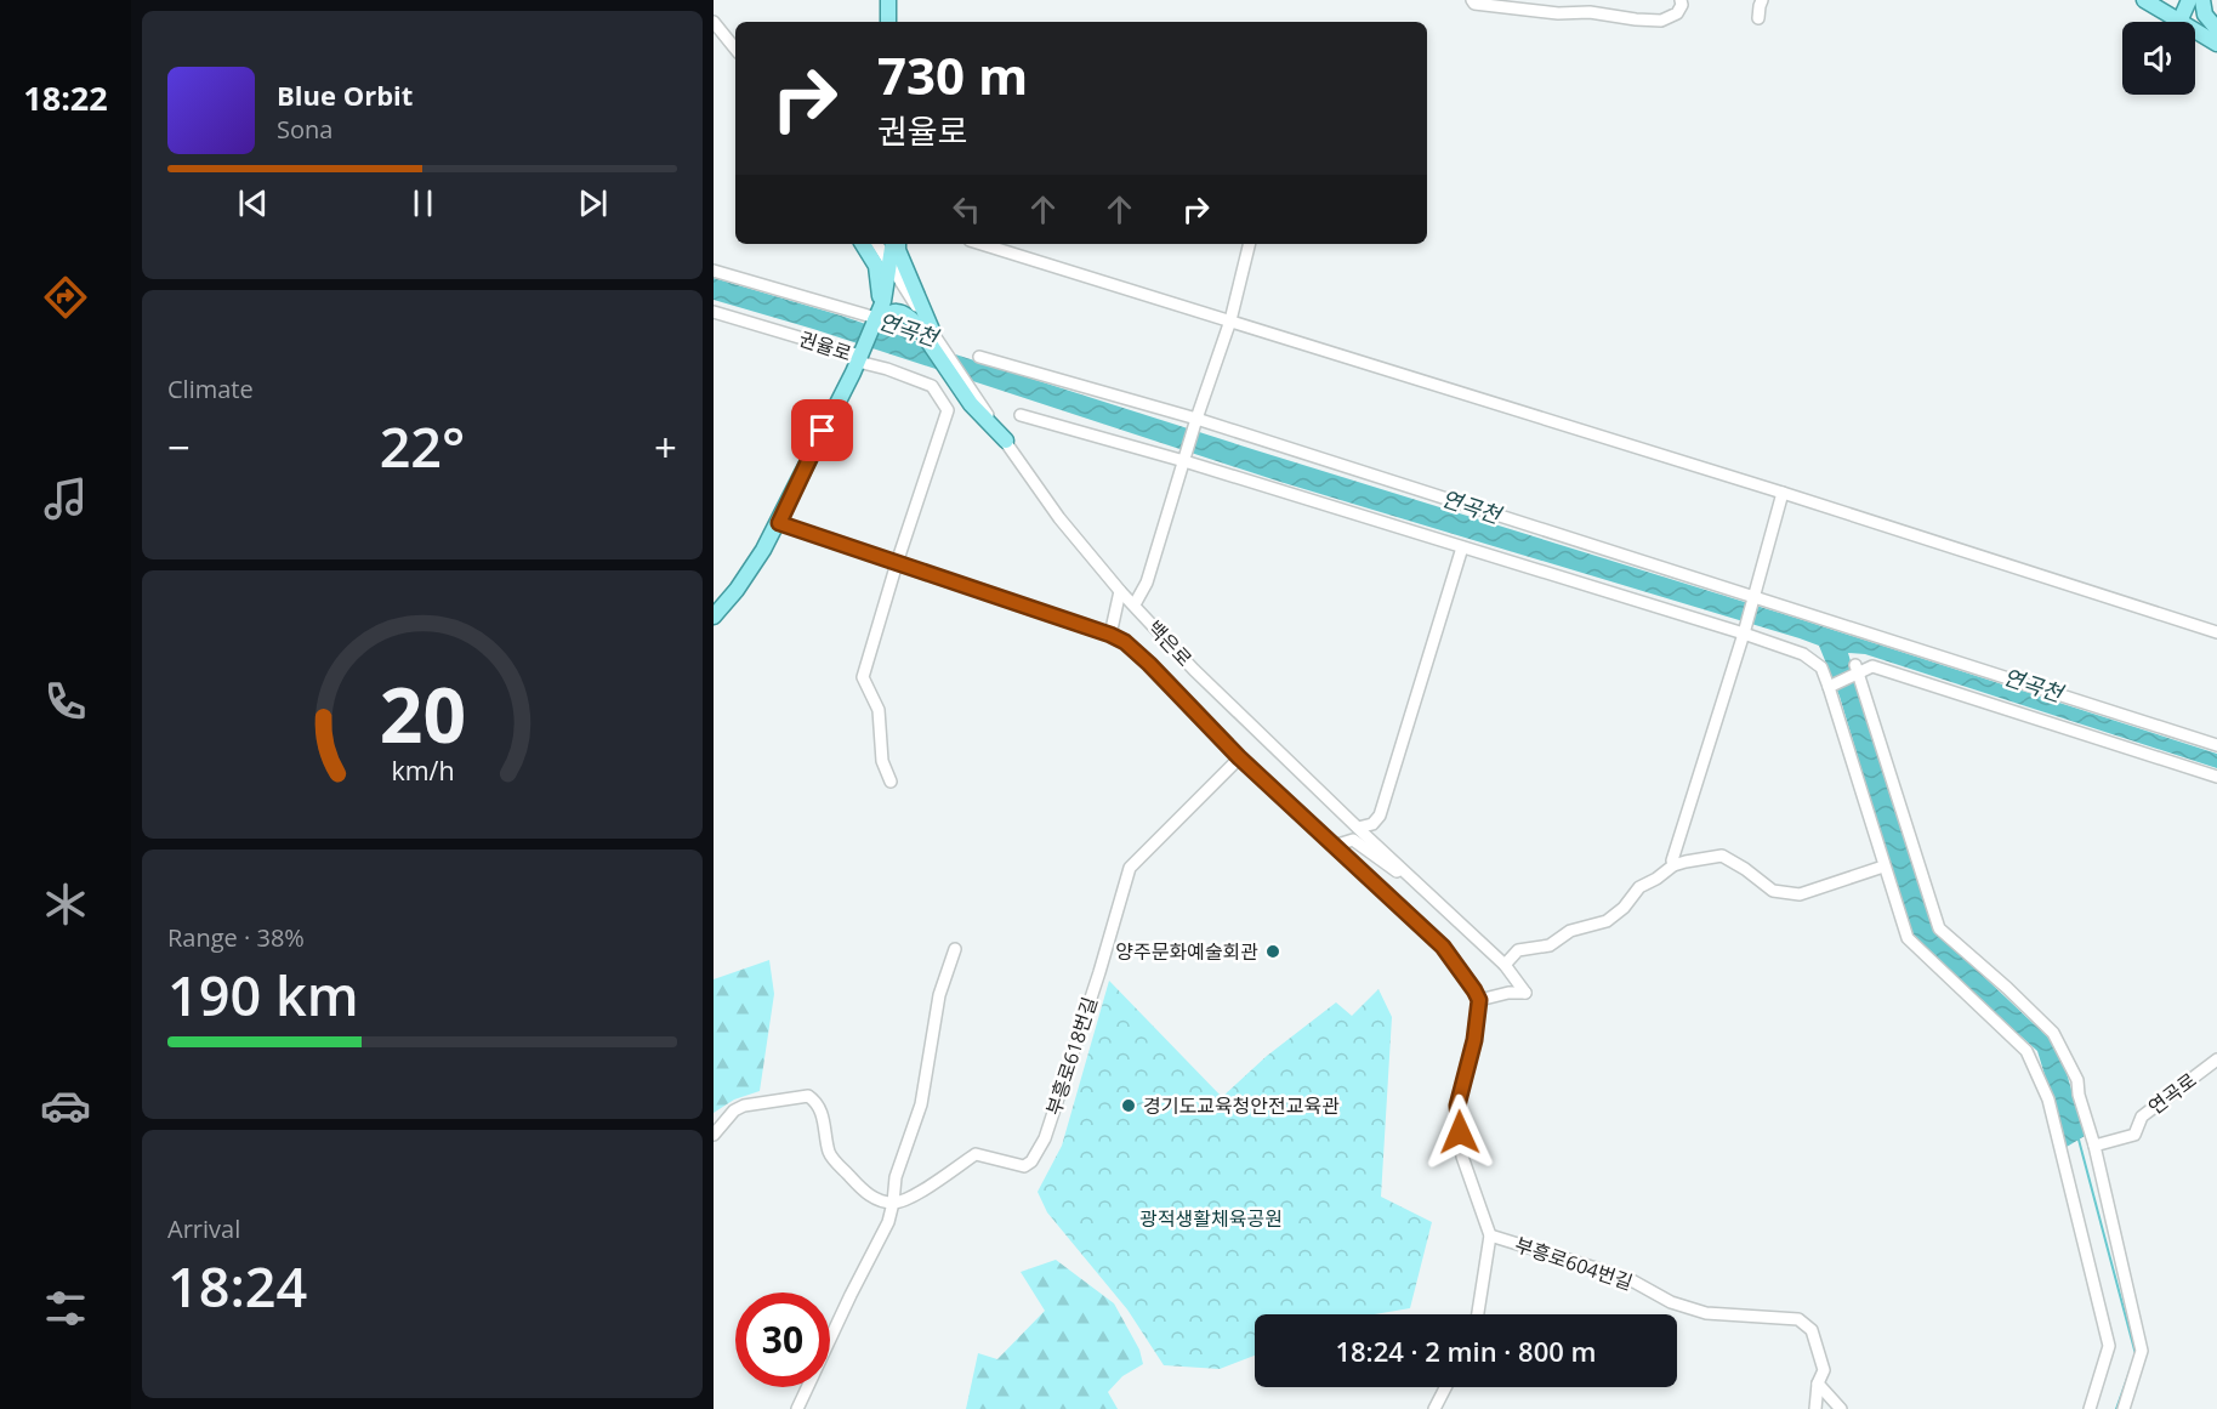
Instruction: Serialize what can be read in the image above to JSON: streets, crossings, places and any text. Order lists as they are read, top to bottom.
{
  "streets": {
    "main road": ["권율로"],
    "street": [
      "백은로",
      "부흥로618번길",
      "연곡로",
      "부흥로604번길"
    ]
  },
  "water": ["연곡천"],
  "parks": ["광적생활체육공원"],
  "places": ["양주문화예술회관", "경기도교육청안전교육관"],
  "page": {
    "tabs": "18:22",
    "turn": ["730 m", "권율로"],
    "song": ["Blue Orbit", "Sona"],
    "tile": [
      "Climate",
      ["Range · 38%", "190 km"],
      ["Arrival", "18:24"]
    ],
    "heat": ["−", "22°", "+"],
    "limit": "30",
    "trip": "18:24 · 2 min · 800 m",
    "gauge": ["20", "km/h"]
  }
}
